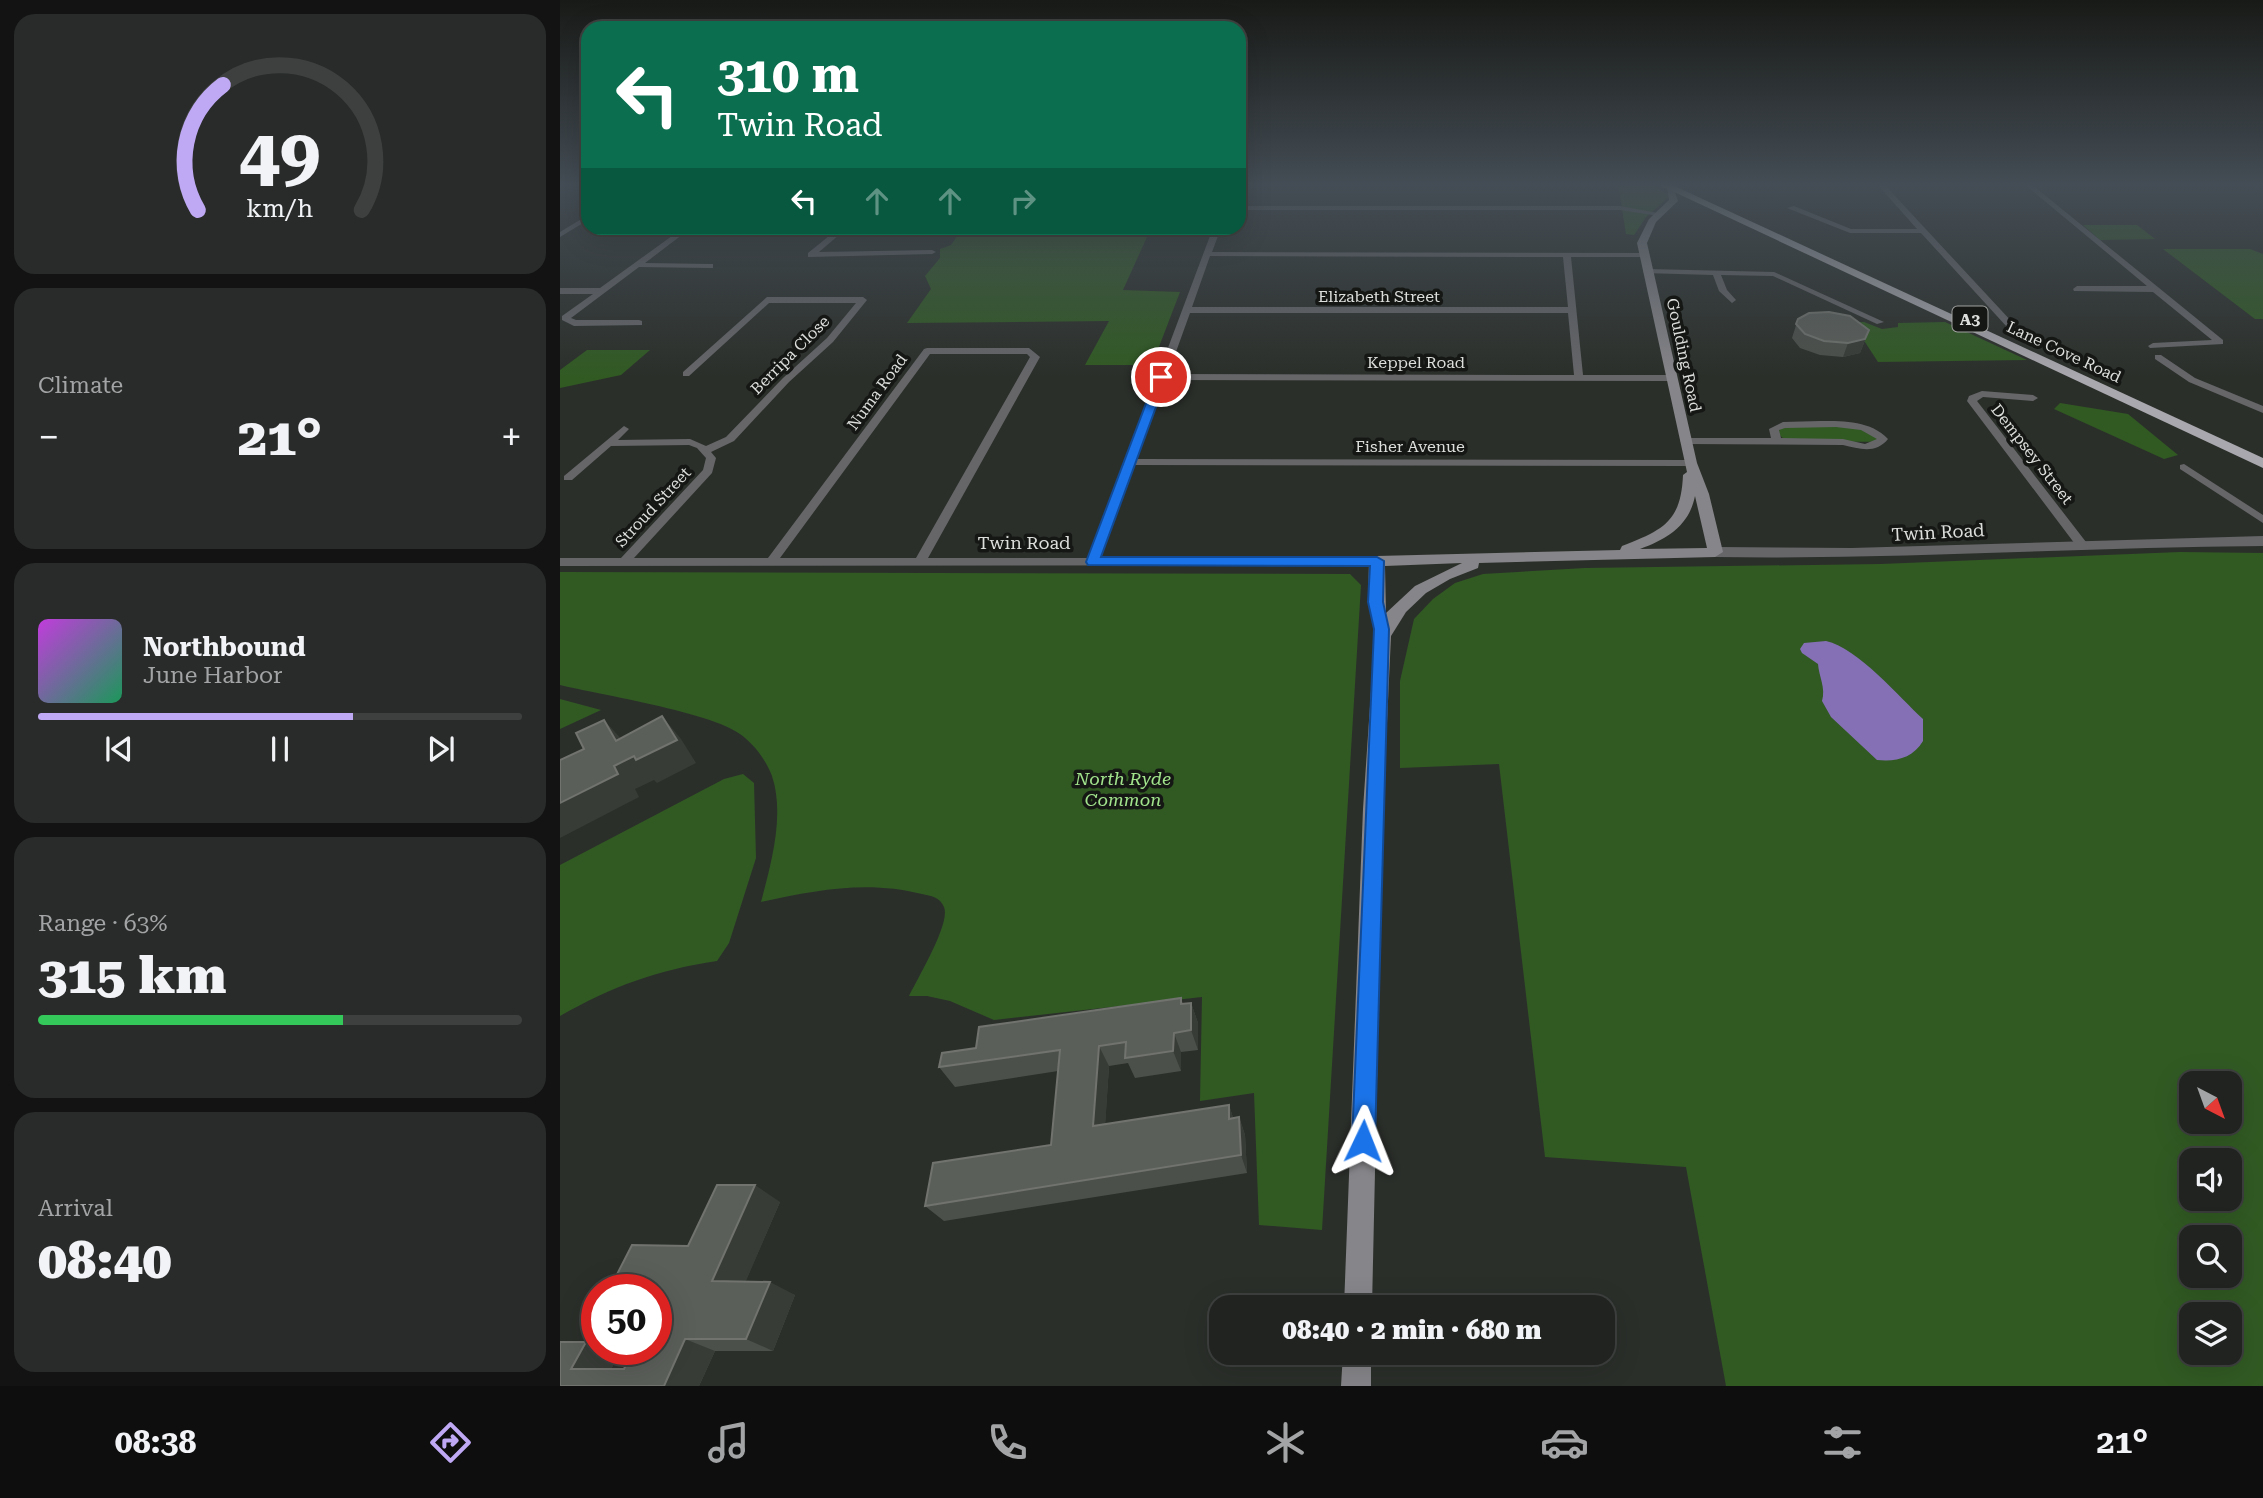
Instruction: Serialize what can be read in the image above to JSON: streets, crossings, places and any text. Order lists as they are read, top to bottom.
{
  "streets": {
    "highway": ["A3", "Lane Cove Road"],
    "main road": ["Goulding Road", "Twin Road"],
    "street": [
      "Elizabeth Street",
      "Berripa Close",
      "Keppel Road",
      "Numa Road",
      "Fisher Avenue",
      "Dempsey Street",
      "Stroud Street"
    ]
  },
  "crossings": [
    ["Berripa Close", "Stroud Street"],
    ["Goulding Road", "Keppel Road"],
    ["Goulding Road", "Fisher Avenue"],
    ["Goulding Road", "Twin Road"],
    ["Numa Road", "Twin Road"],
    ["Dempsey Street", "Twin Road"],
    ["Stroud Street", "Twin Road"]
  ],
  "parks": ["North Ryde Common"],
  "north": "bottom right",
  "page": {
    "turn": ["310 m", "Twin Road"],
    "tile": [
      "Climate",
      ["Range · 63%", "315 km"],
      ["Arrival", "08:40"]
    ],
    "heat": ["−", "21°", "+"],
    "song": ["Northbound", "June Harbor"],
    "limit": "50",
    "trip": "08:40 · 2 min · 680 m",
    "tabs": ["08:38", "21°"],
    "gauge": ["49", "km/h"]
  }
}
